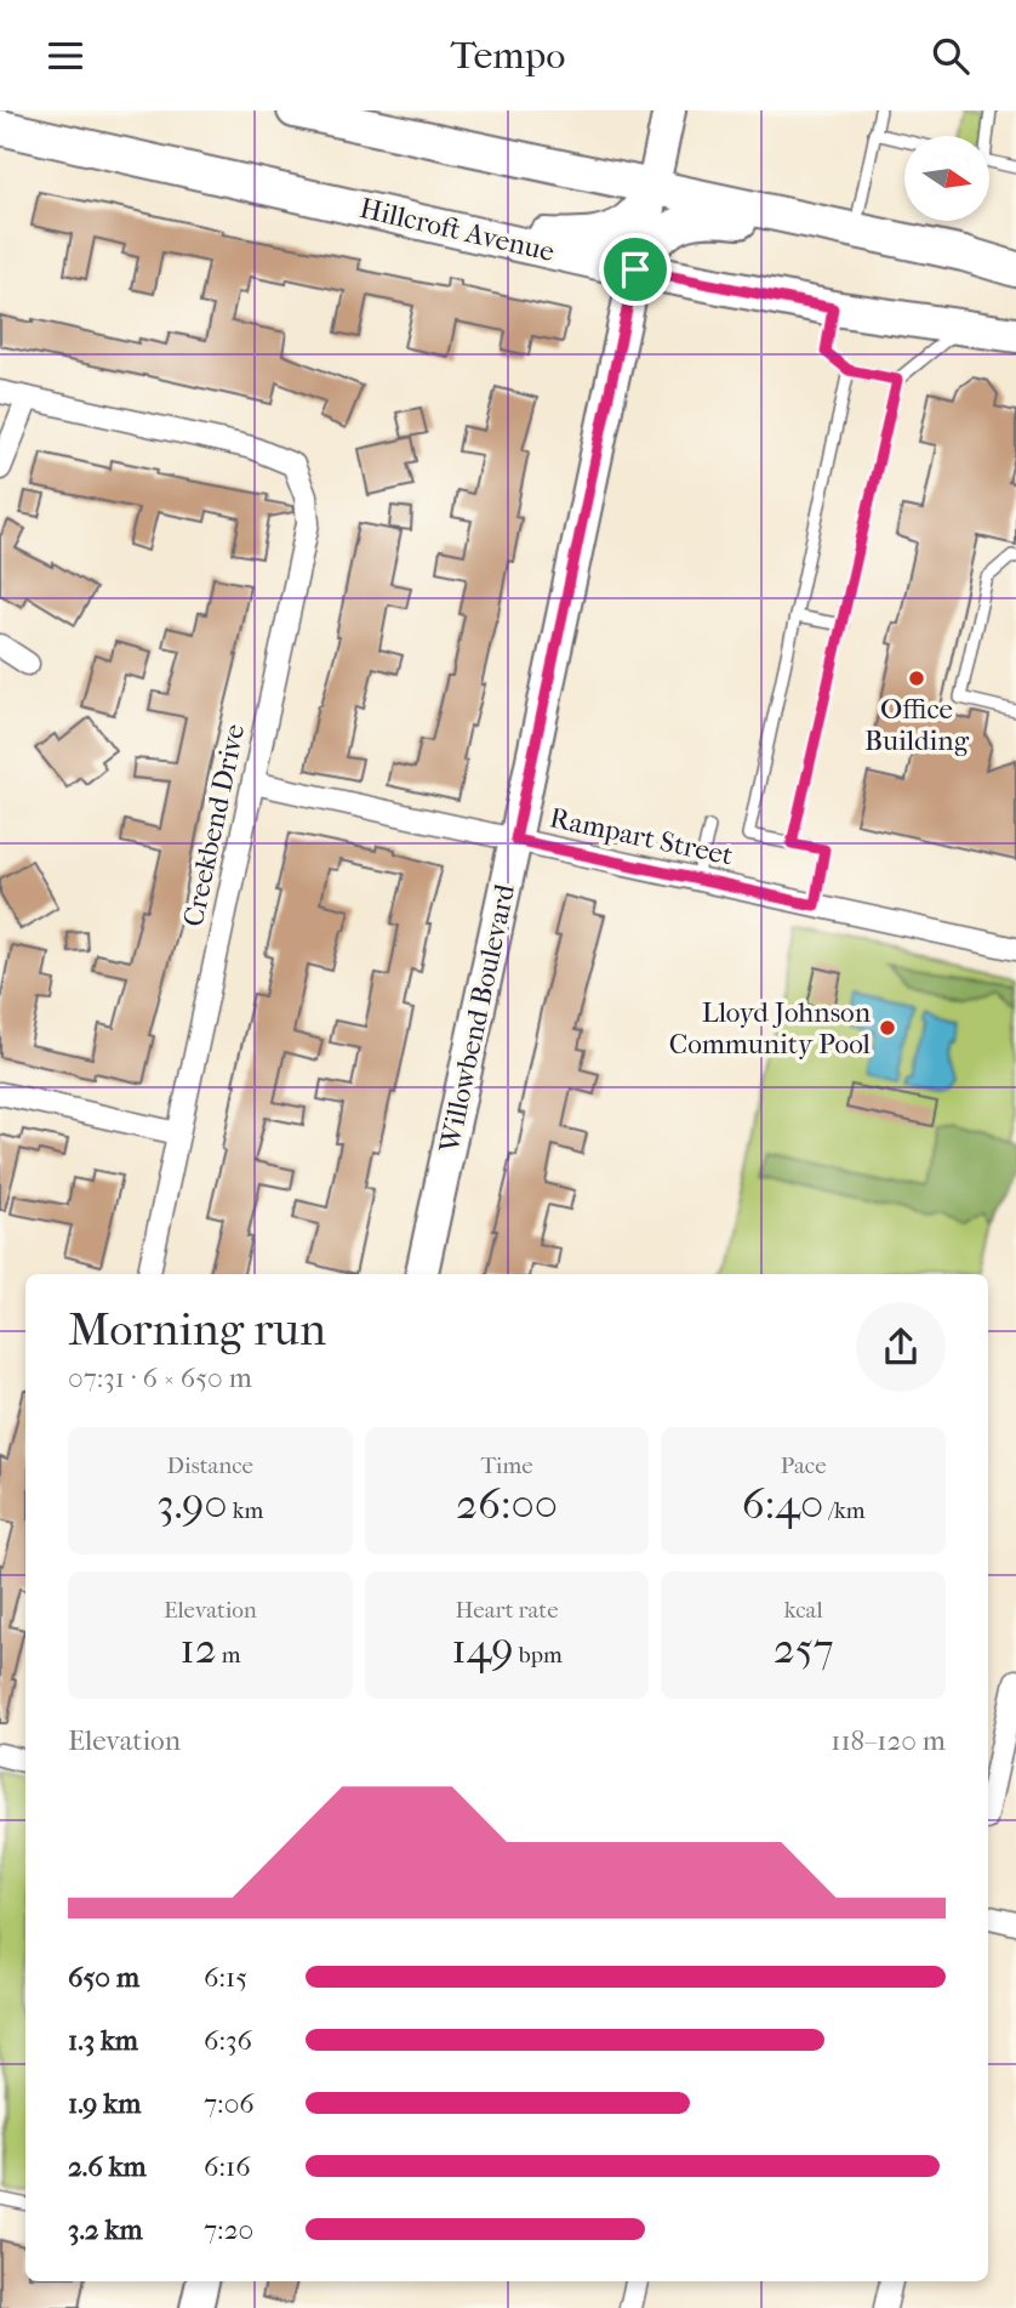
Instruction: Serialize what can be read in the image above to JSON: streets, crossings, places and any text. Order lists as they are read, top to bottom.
{
  "streets": {
    "main road": ["Hillcroft Avenue", "Willowbend Boulevard"],
    "street": ["Creekbend Drive", "Rampart Street"]
  },
  "crossings": [
    ["Hillcroft Avenue", "Willowbend Boulevard"],
    ["Creekbend Drive", "Rampart Street"],
    ["Rampart Street", "Willowbend Boulevard"]
  ],
  "places": ["Office Building", "Lloyd Johnson Community Pool"],
  "north": "right",
  "page": {
    "header": "Tempo",
    "heading": ["Morning run", "07:31 · 6 × 650 m"],
    "stats": [
      ["Distance", "3.90 km"],
      ["Time", "26:00"],
      ["Pace", "6:40 /km"],
      ["Elevation", "12 m"],
      ["Heart rate", "149 bpm"],
      ["kcal", "257"]
    ],
    "chart": ["Elevation", "118–120 m"],
    "list": [
      {
        "name": "650 m",
        "note": "6:15"
      },
      {
        "name": "1.3 km",
        "note": "6:36"
      },
      {
        "name": "1.9 km",
        "note": "7:06"
      },
      {
        "name": "2.6 km",
        "note": "6:16"
      },
      {
        "name": "3.2 km",
        "note": "7:20"
      }
    ]
  }
}
